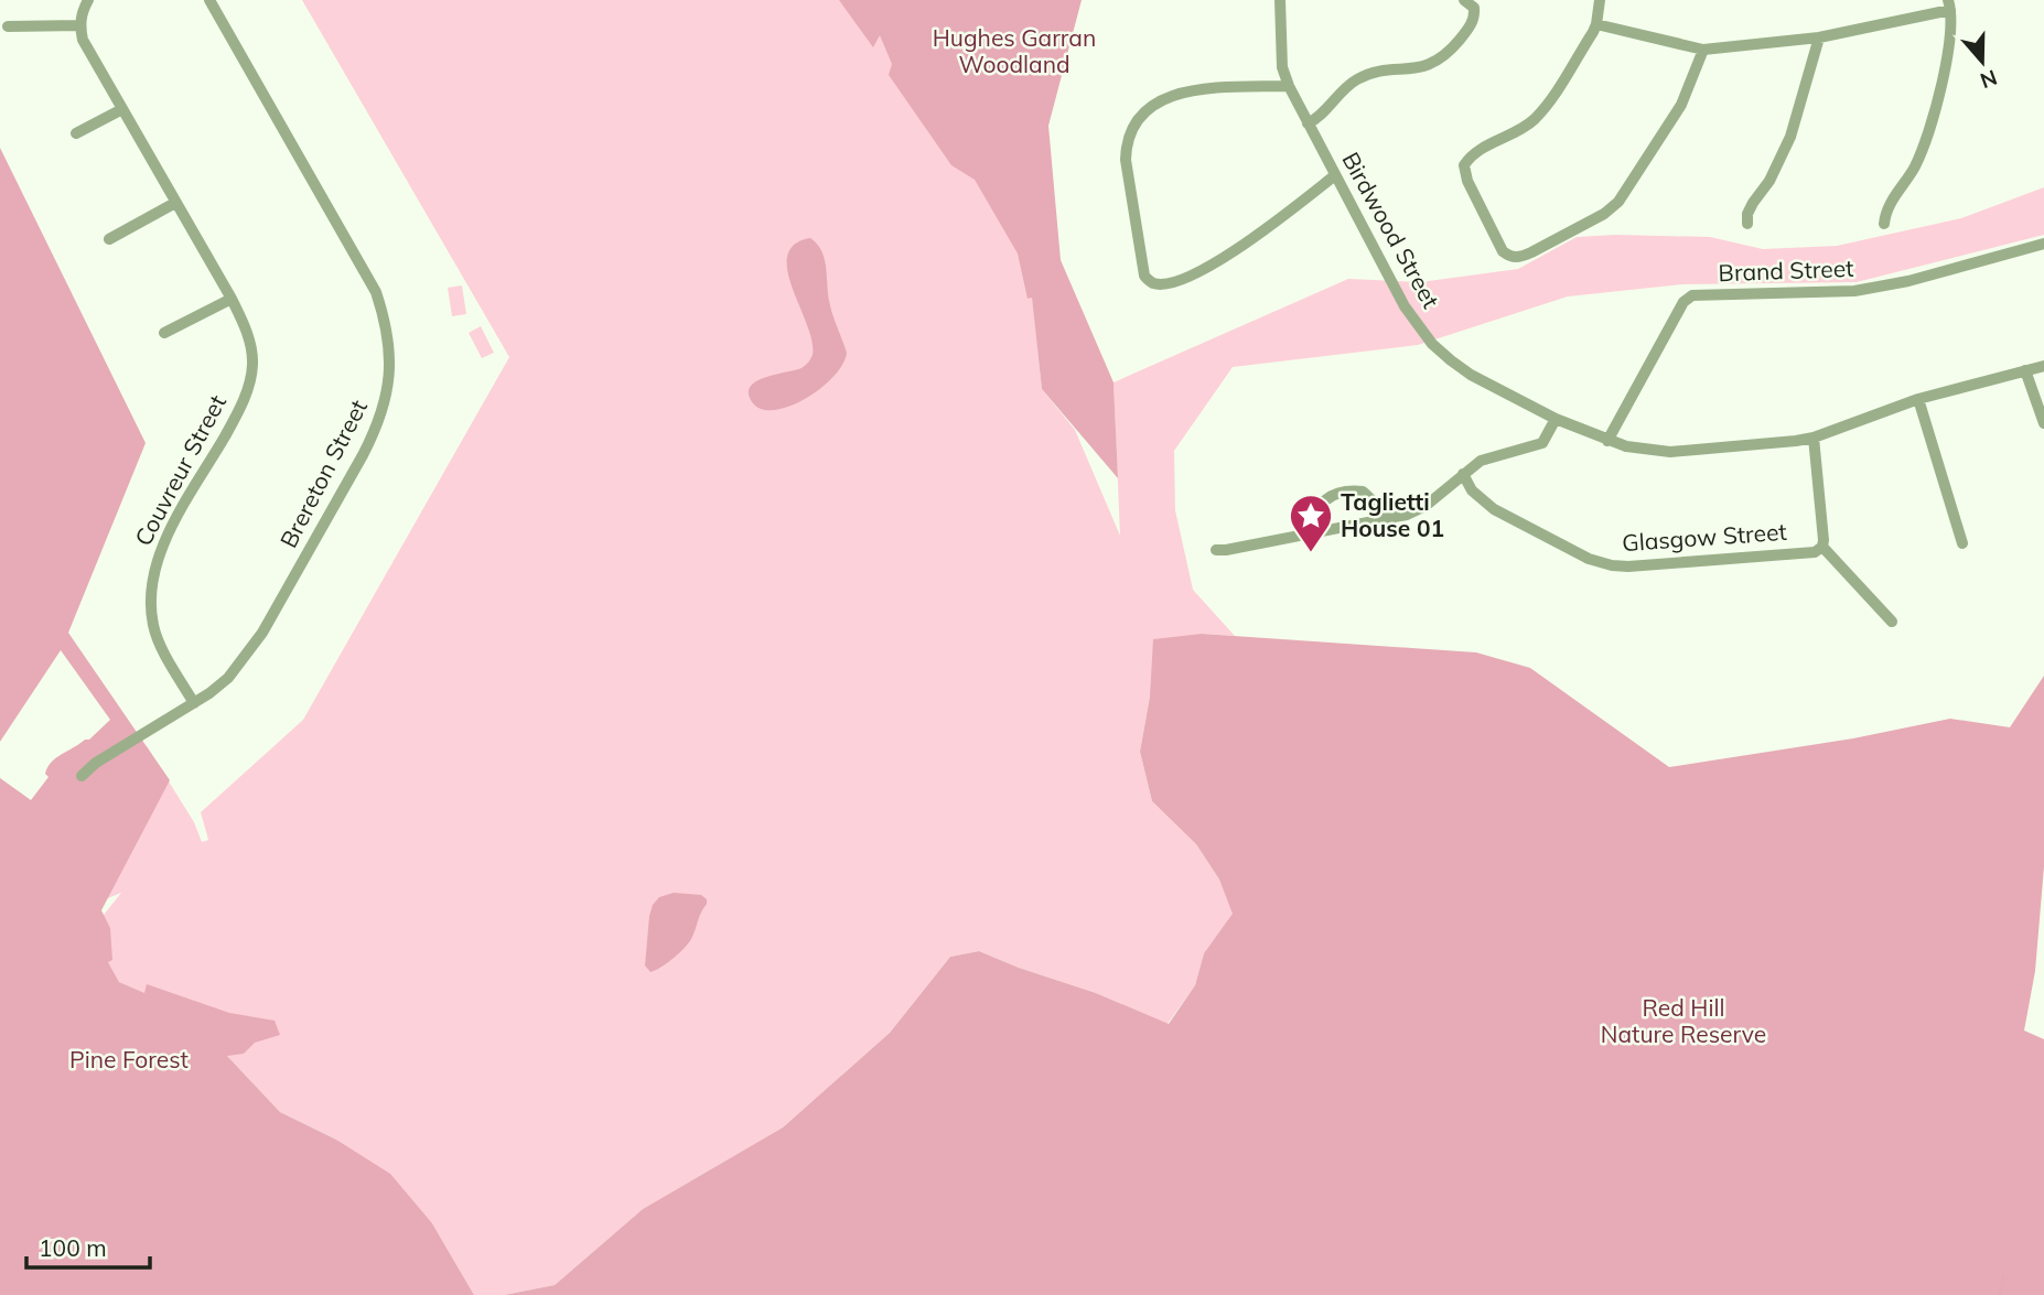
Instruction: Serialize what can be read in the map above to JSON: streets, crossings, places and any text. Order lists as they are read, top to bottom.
{
  "streets": {
    "street": [
      "Birdwood Street",
      "Brand Street",
      "Couvreur Street",
      "Brereton Street",
      "Glasgow Street"
    ]
  },
  "crossings": [
    ["Birdwood Street", "Brand Street"],
    ["Birdwood Street", "Glasgow Street"],
    ["Couvreur Street", "Brereton Street"]
  ],
  "parks": ["Hughes Garran Woodland", "Red Hill Nature Reserve", "Pine Forest"],
  "places": {
    "place": ["Taglietti House 01"]
  },
  "scale_bar": "100 m",
  "north": "bottom"
}
